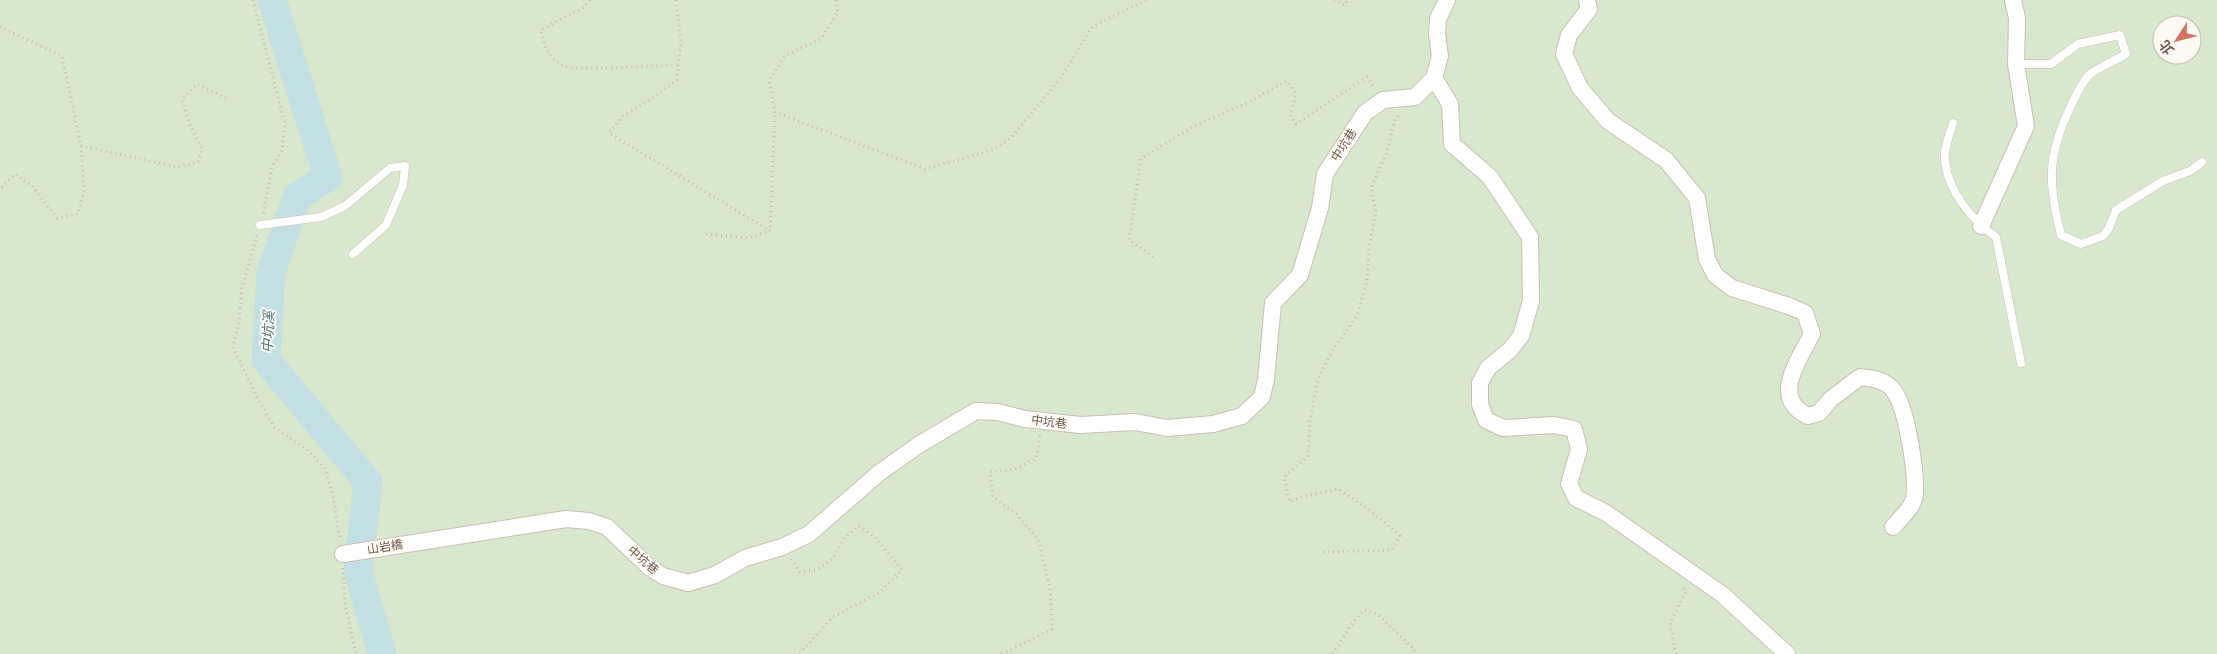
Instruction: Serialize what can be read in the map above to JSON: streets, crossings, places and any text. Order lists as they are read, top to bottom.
{
  "streets": {
    "street": ["中坑巷", "山岩橋"]
  },
  "crossings": [
    ["中坑巷", "山岩橋"]
  ],
  "water": ["中坑溪"],
  "north": "bottom left"
}
